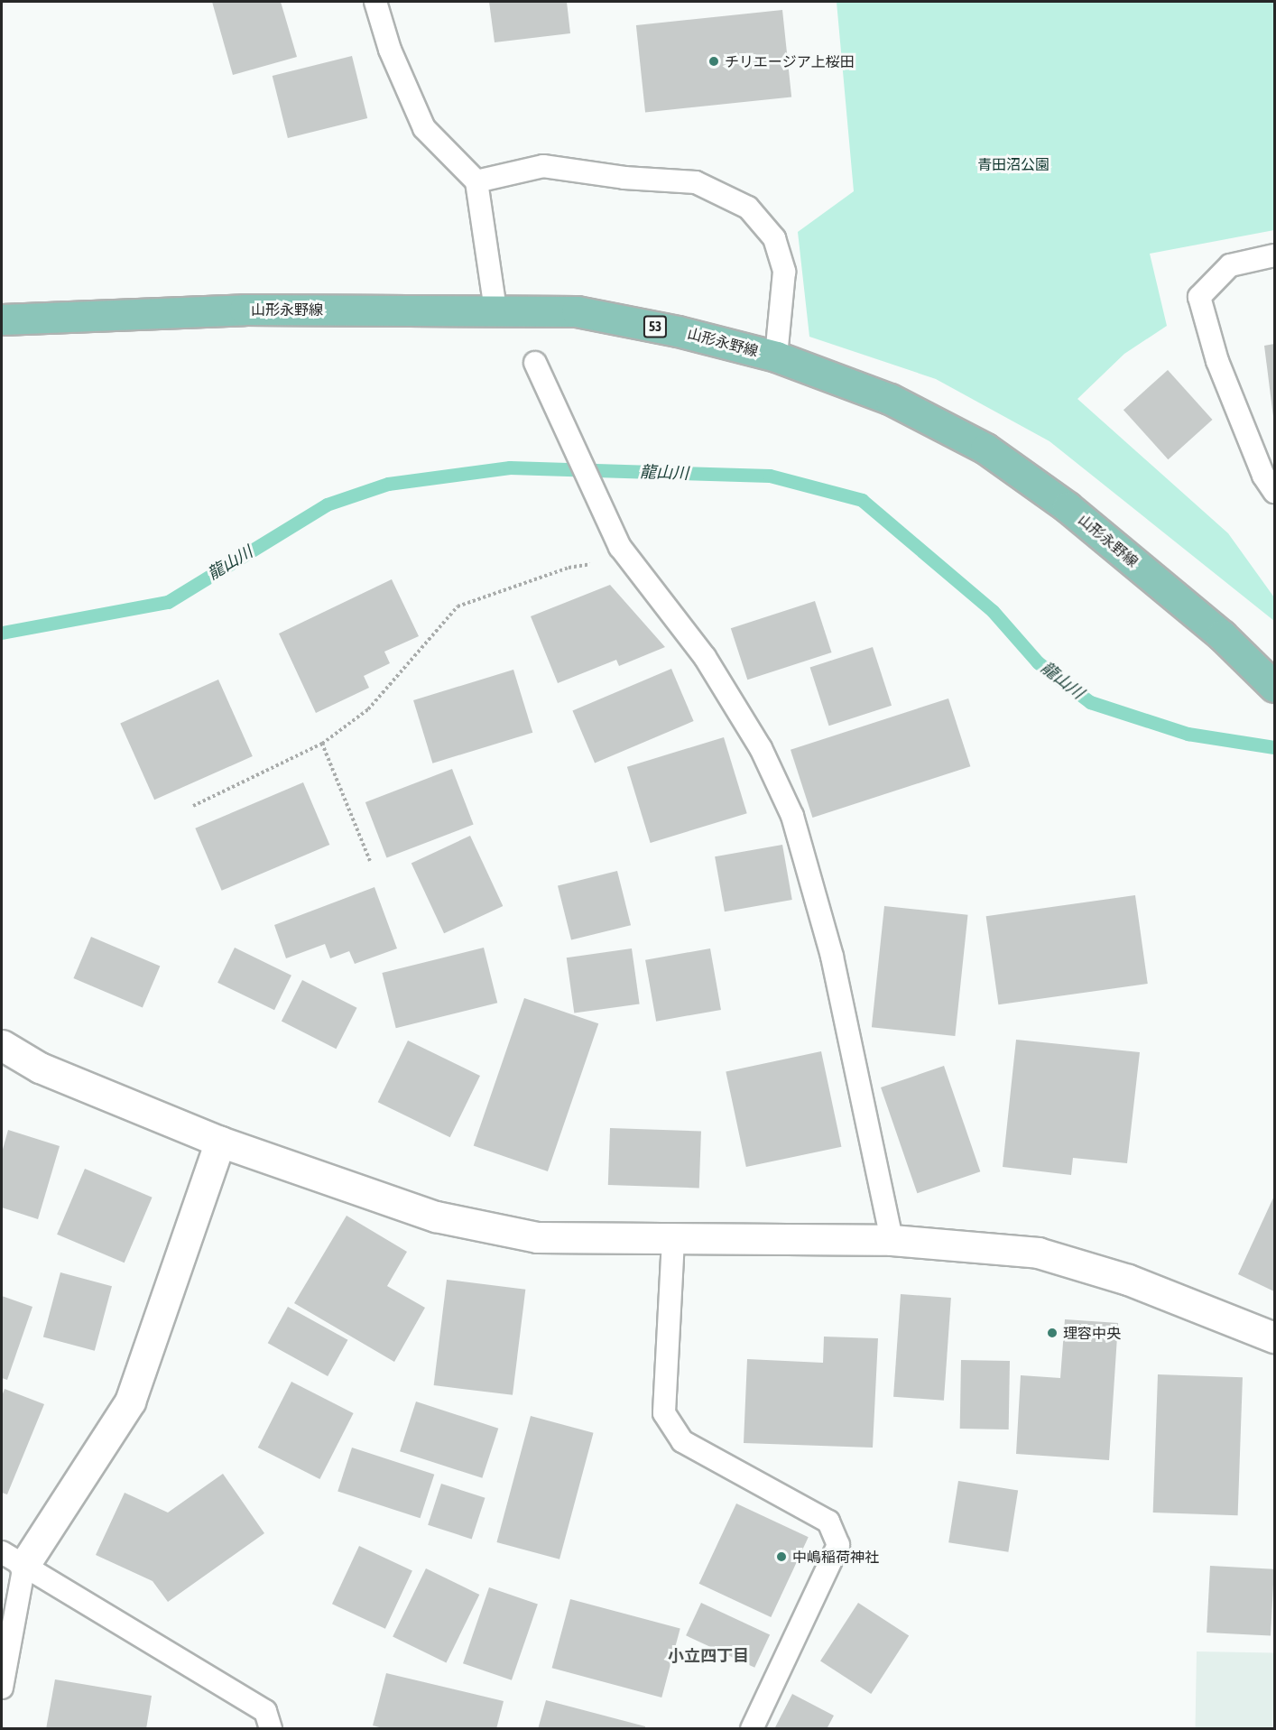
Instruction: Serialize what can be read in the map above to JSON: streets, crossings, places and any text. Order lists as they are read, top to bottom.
{
  "streets": {
    "main road": ["山形永野線", "53"]
  },
  "districts": ["小立四丁目"],
  "water": ["龍山川"],
  "parks": ["青田沼公園"],
  "places": ["チリエージア上桜田", "理容中央", "中嶋稲荷神社"]
}
